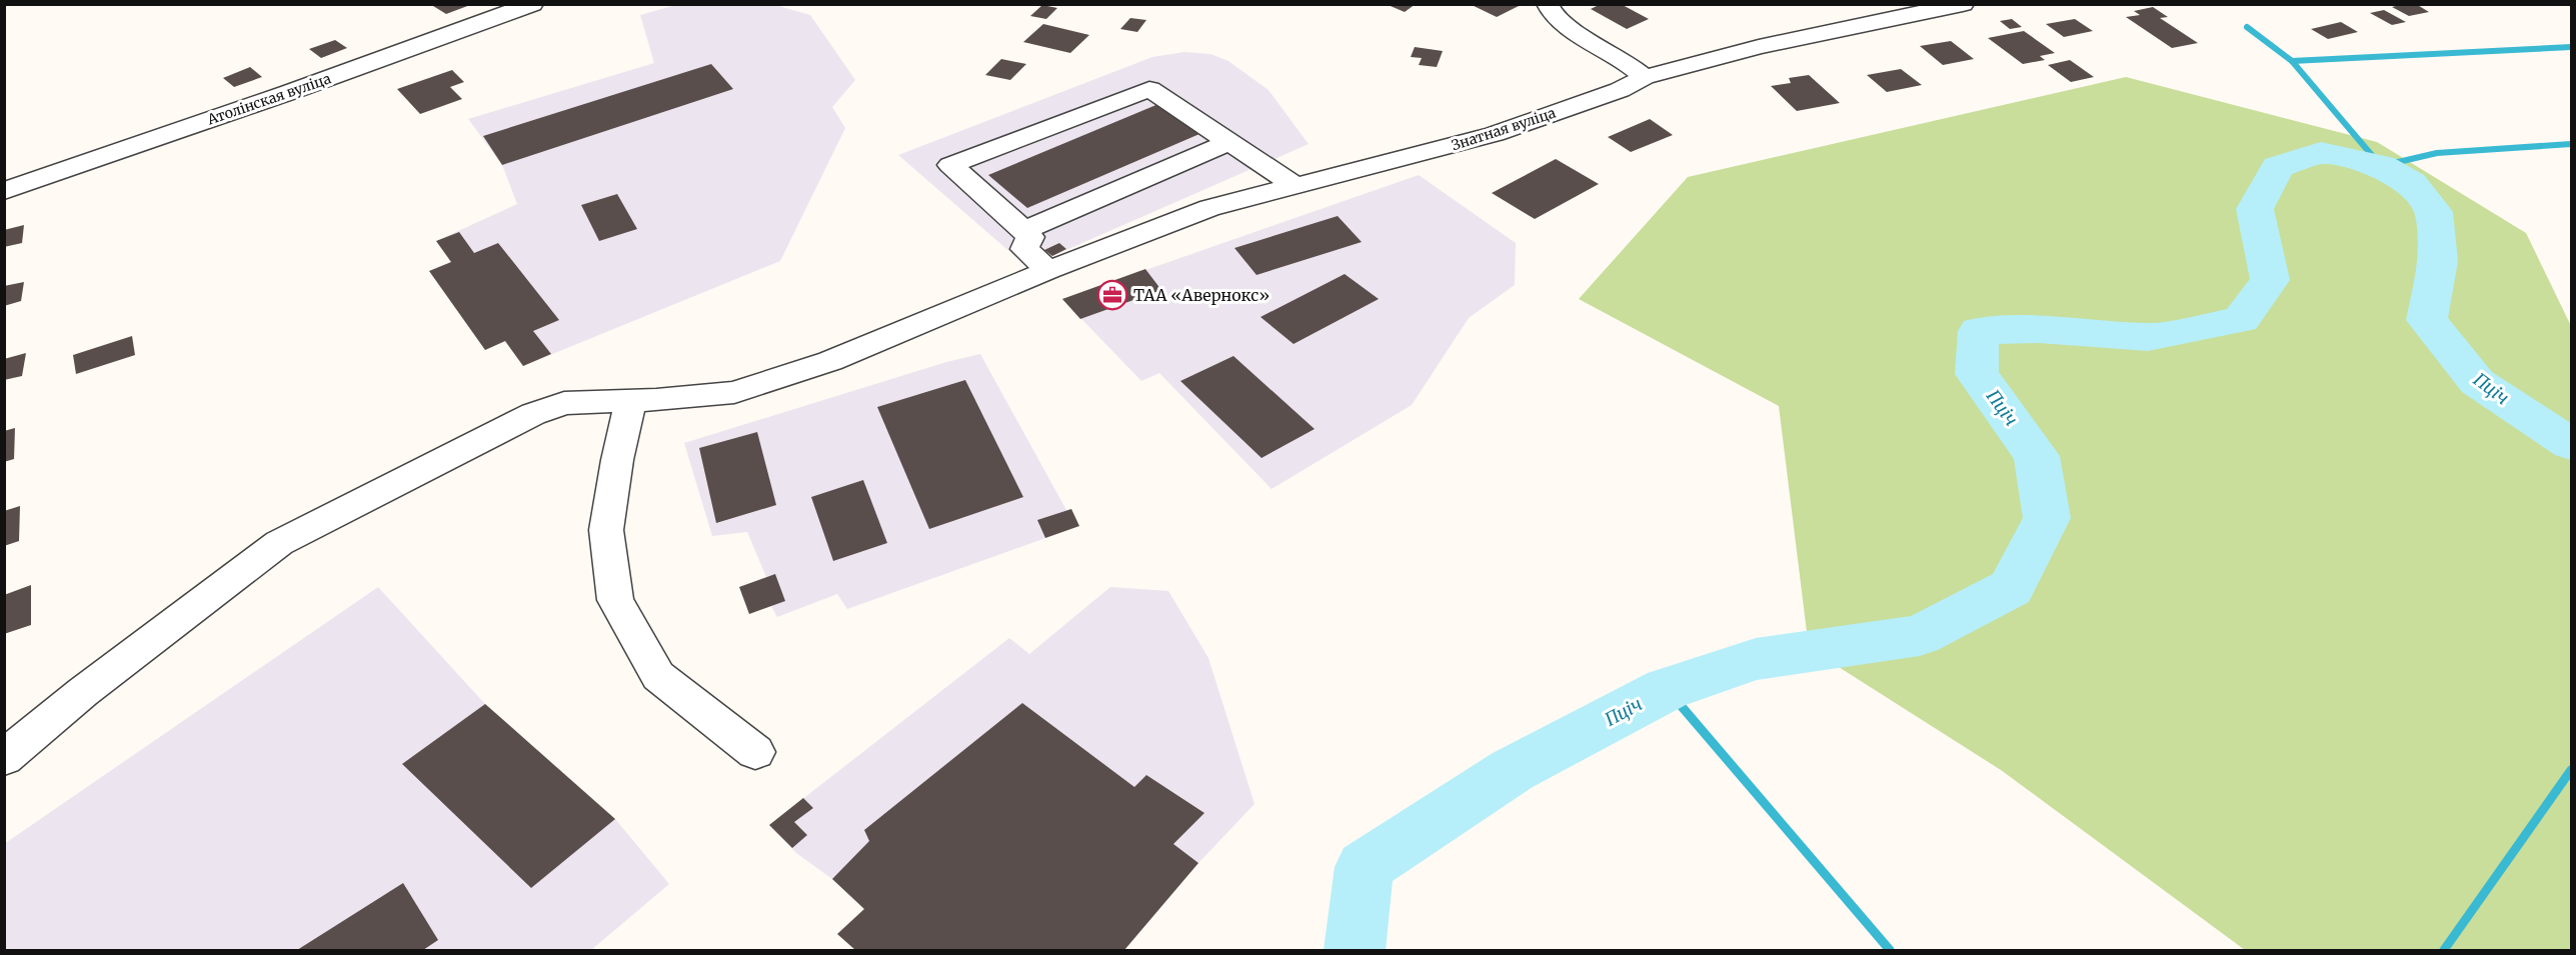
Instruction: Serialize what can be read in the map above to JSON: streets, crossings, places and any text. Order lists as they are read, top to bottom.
{
  "streets": {
    "street": ["Атолінская вуліца", "Знатная вуліца"]
  },
  "water": ["Пціч"],
  "places": {
    "office": ["ТАА «Авернокс»"]
  }
}
